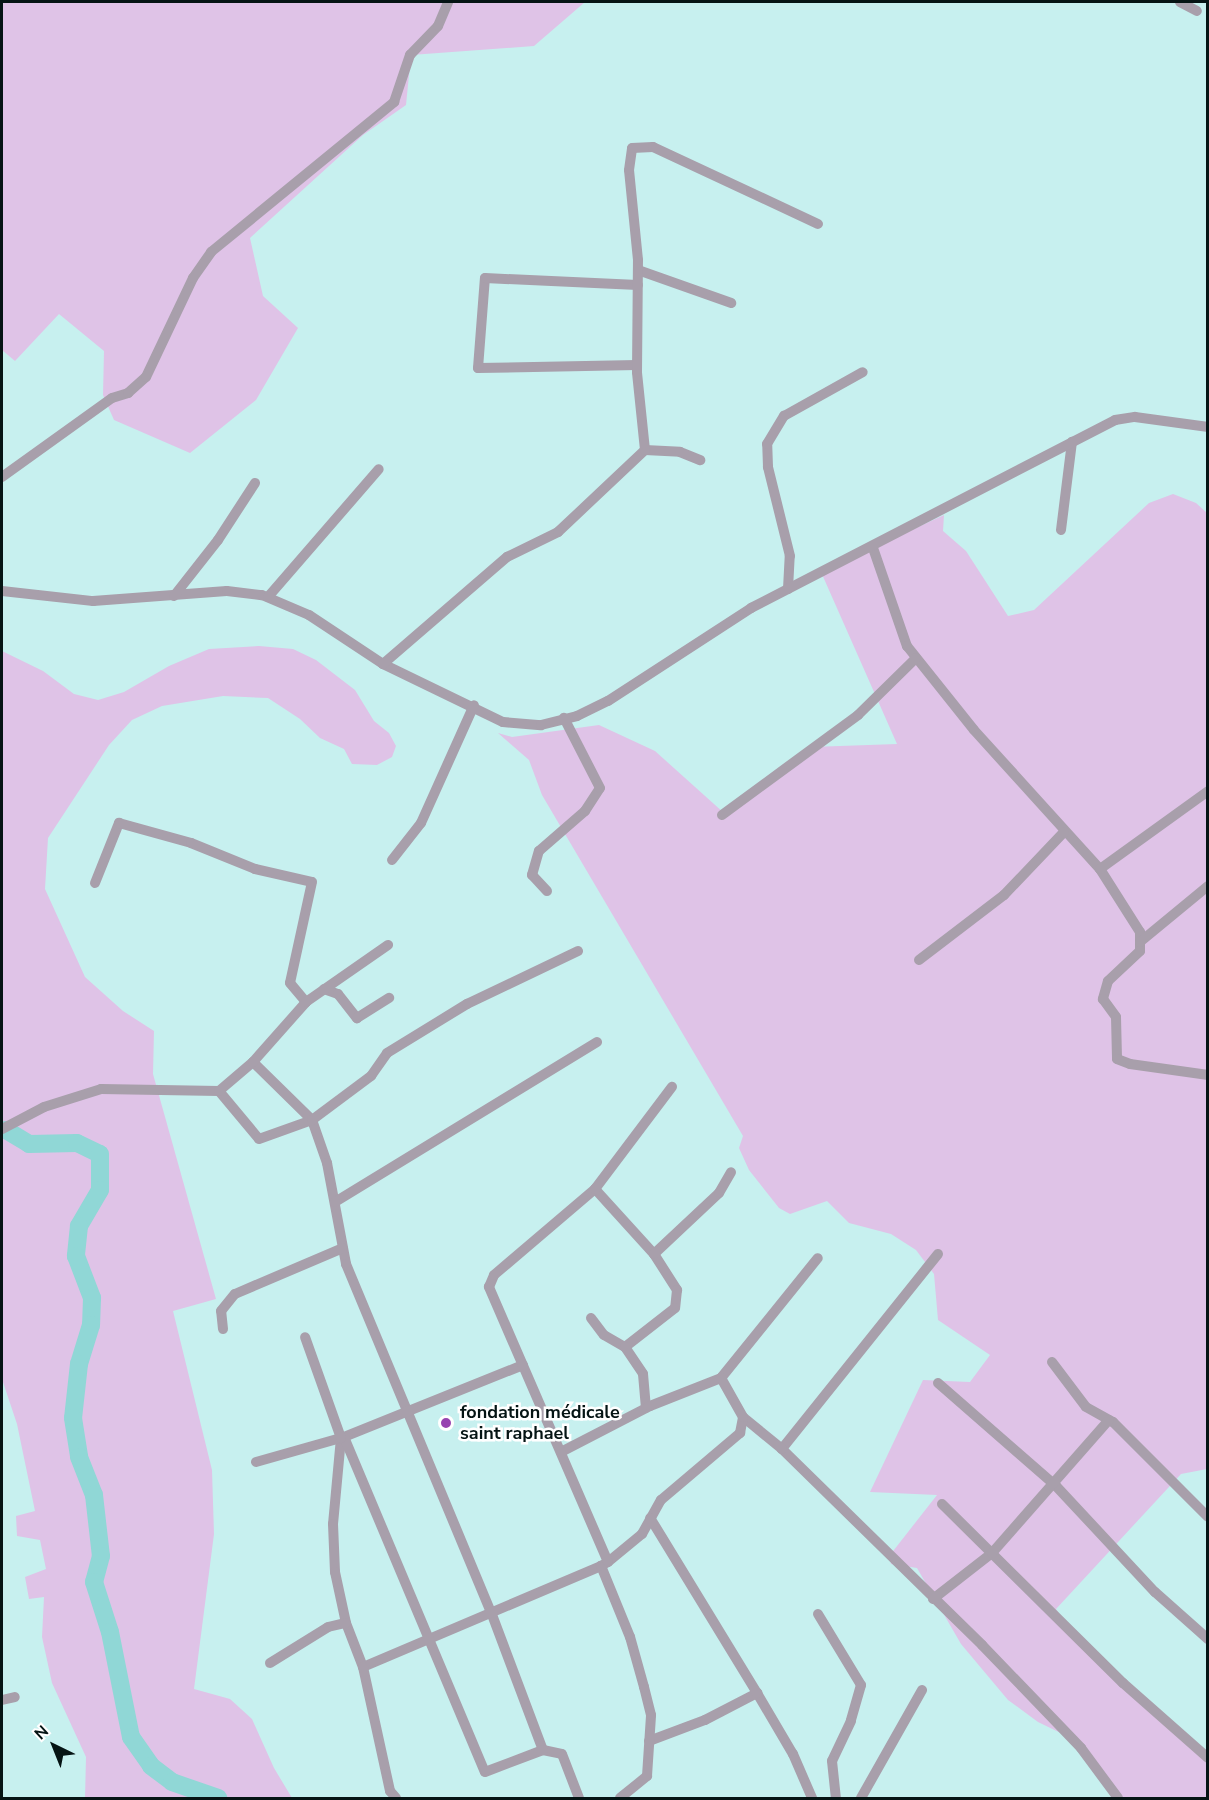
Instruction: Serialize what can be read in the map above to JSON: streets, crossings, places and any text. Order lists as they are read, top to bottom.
{
  "places": ["fondation médicale saint raphael"],
  "north": "top left"
}
